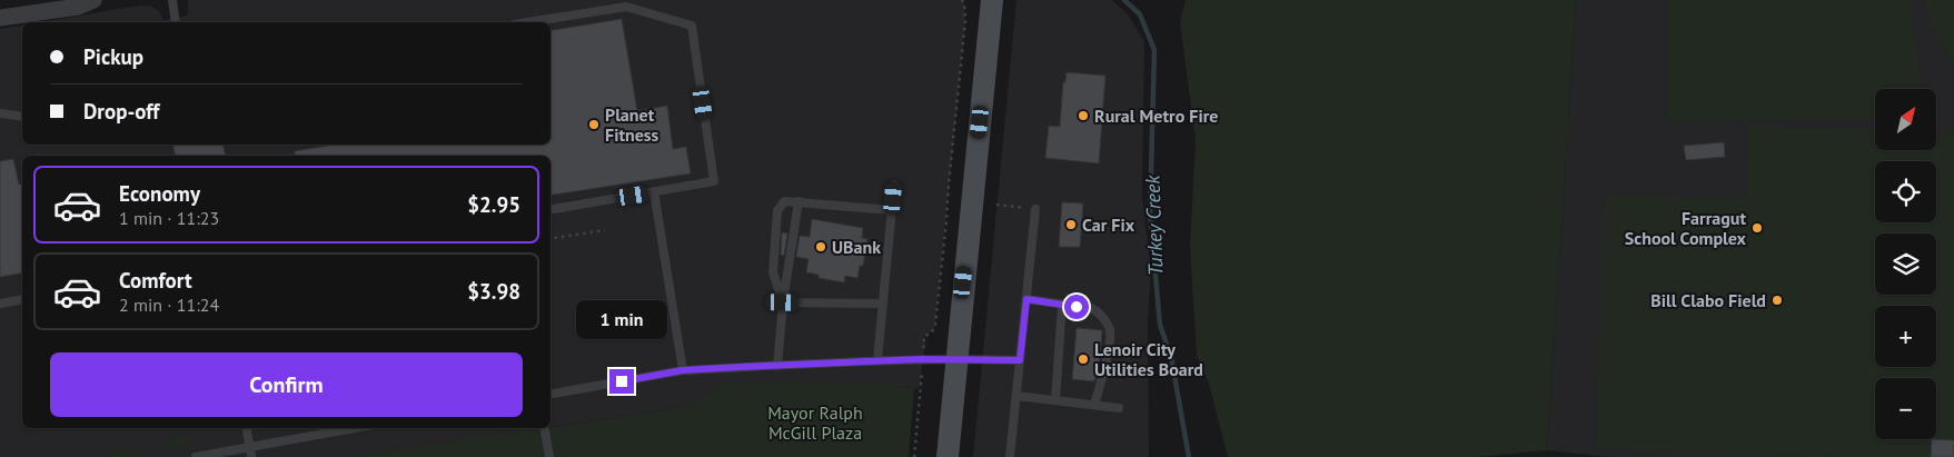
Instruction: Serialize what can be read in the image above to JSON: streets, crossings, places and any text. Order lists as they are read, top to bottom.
{
  "water": ["Turkey Creek"],
  "parks": ["Mayor Ralph McGill Plaza"],
  "places": [
    "Rural Metro Fire",
    "Planet Fitness",
    "Car Fix",
    "Farragut School Complex",
    "UBank",
    "Bill Clabo Field",
    "Lenoir City Utilities Board"
  ],
  "north": "top right",
  "page": {
    "banner": ["Pickup", "Drop-off"],
    "map_buttons": ["+", "−"],
    "list": [
      {
        "name": "Economy",
        "note": "1 min · 11:23",
        "value": "$2.95"
      },
      {
        "name": "Comfort",
        "note": "2 min · 11:24",
        "value": "$3.98"
      }
    ],
    "bubble": "1 min",
    "buttons": "Confirm"
  }
}
